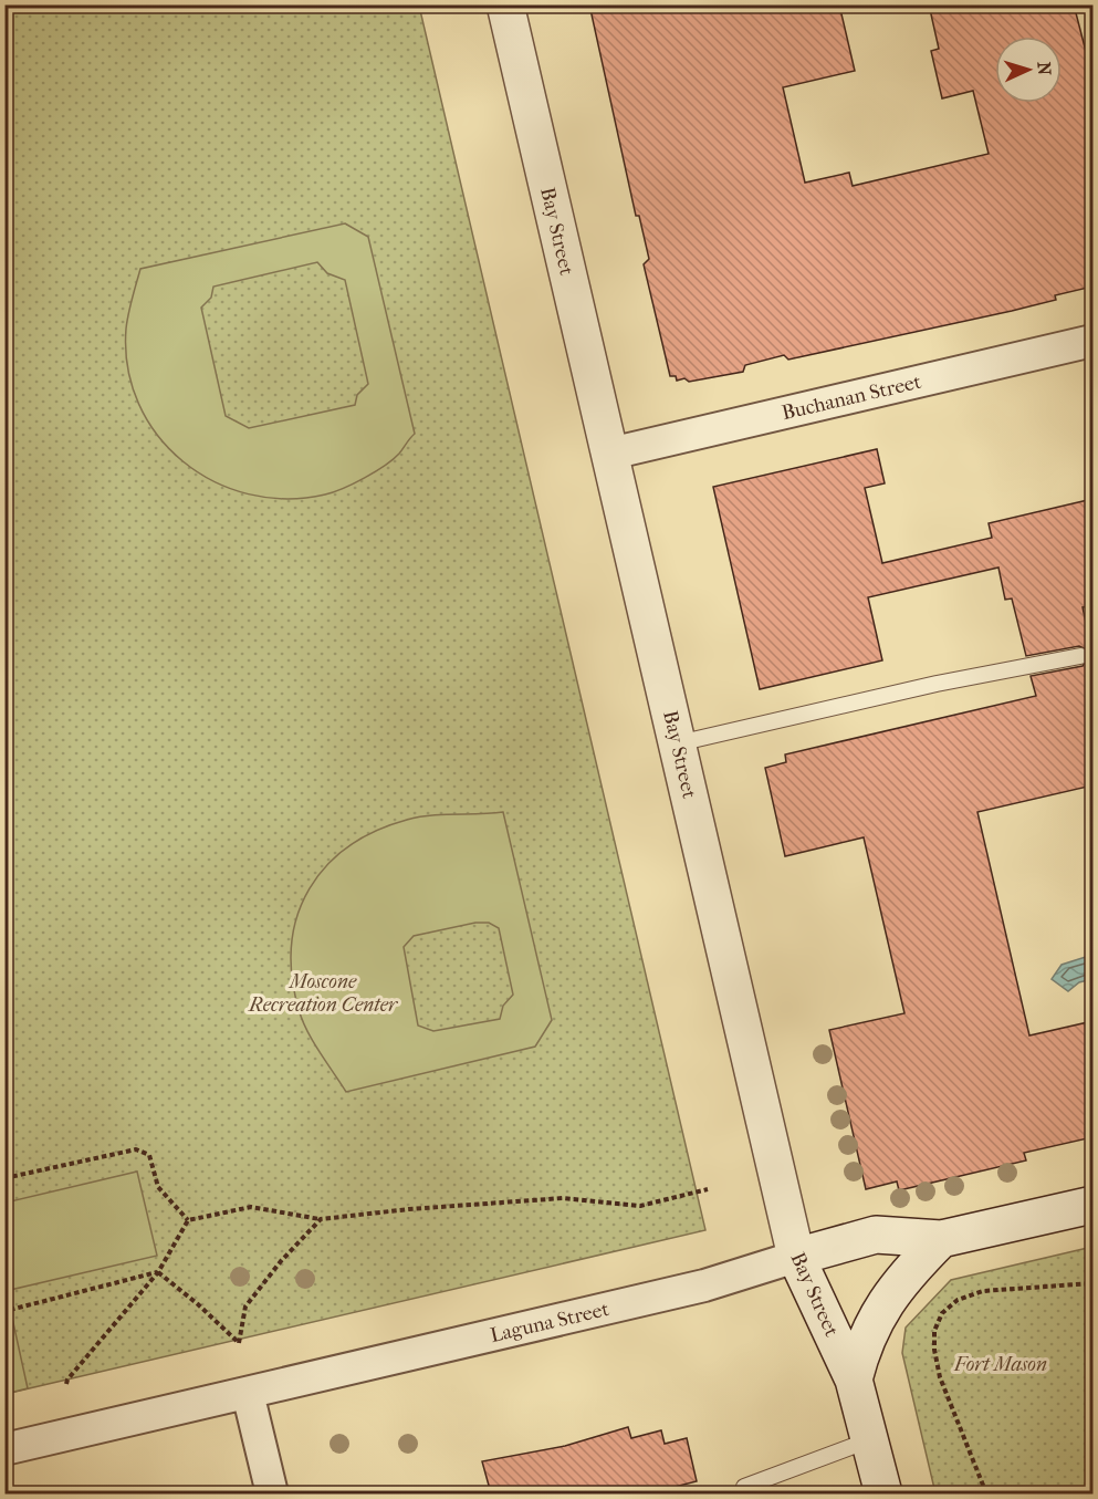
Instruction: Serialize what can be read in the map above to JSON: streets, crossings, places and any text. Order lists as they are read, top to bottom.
{
  "streets": {
    "street": ["Bay Street", "Buchanan Street", "Laguna Street"]
  },
  "crossings": [
    ["Bay Street", "Buchanan Street"],
    ["Bay Street", "Laguna Street"]
  ],
  "parks": ["Moscone Recreation Center", "Fort Mason"],
  "north": "right"
}
